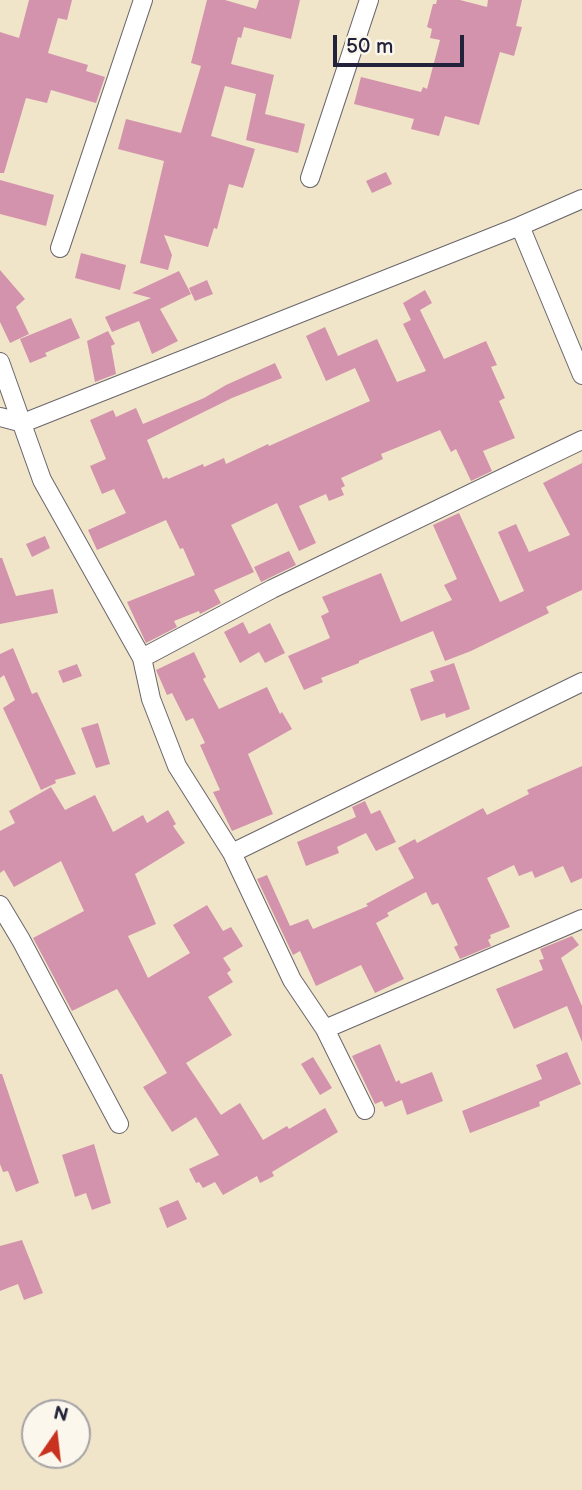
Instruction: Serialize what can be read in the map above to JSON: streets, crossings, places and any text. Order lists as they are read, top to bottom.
{
  "scale_bar": "50 m",
  "north": "top"
}
